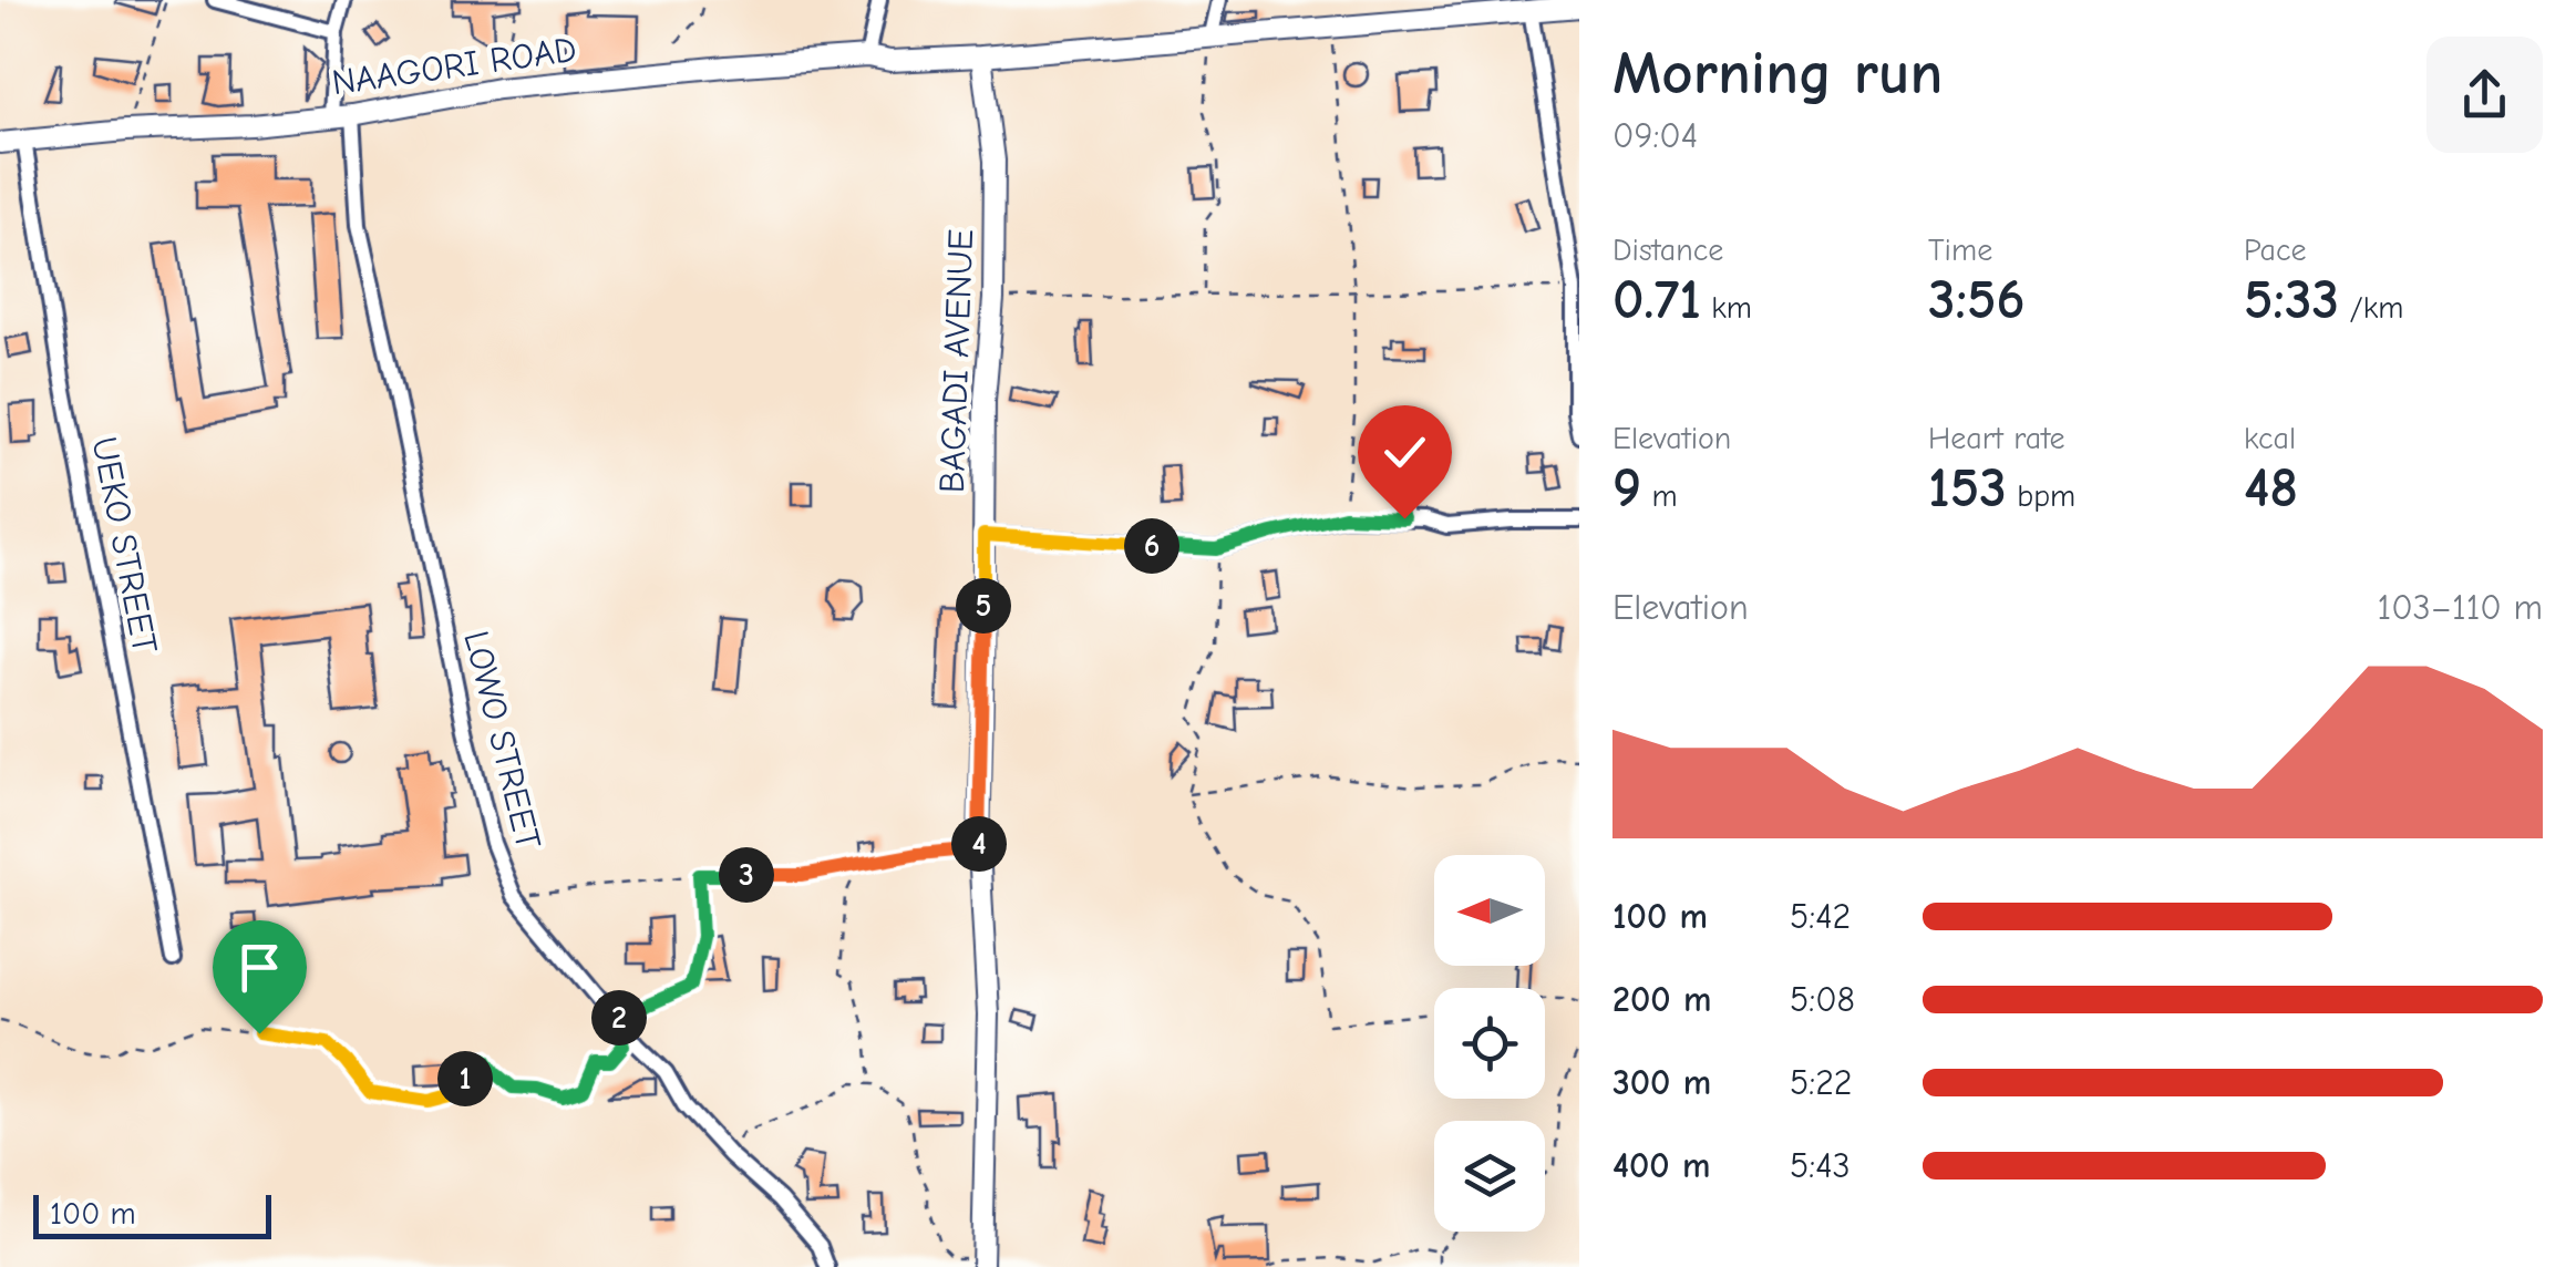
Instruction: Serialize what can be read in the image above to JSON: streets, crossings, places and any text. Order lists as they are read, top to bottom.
{
  "streets": {
    "street": [
      "NAAGORI ROAD",
      "BAGADI AVENUE",
      "UEKO STREET",
      "LOWO STREET"
    ]
  },
  "crossings": [
    ["NAAGORI ROAD", "BAGADI AVENUE"],
    ["NAAGORI ROAD", "UEKO STREET"],
    ["NAAGORI ROAD", "LOWO STREET"]
  ],
  "scale_bar": "100 m",
  "north": "left",
  "page": {
    "heading": ["Morning run", "09:04"],
    "stats": [
      ["Distance", "0.71 km"],
      ["Time", "3:56"],
      ["Pace", "5:33 /km"],
      ["Elevation", "9 m"],
      ["Heart rate", "153 bpm"],
      ["kcal", "48"]
    ],
    "pins": [
      "6",
      "5",
      "4",
      "3",
      "2",
      "1"
    ],
    "chart": ["Elevation", "103–110 m"],
    "list": [
      {
        "name": "100 m",
        "note": "5:42"
      },
      {
        "name": "200 m",
        "note": "5:08"
      },
      {
        "name": "300 m",
        "note": "5:22"
      },
      {
        "name": "400 m",
        "note": "5:43"
      }
    ],
    "scale": "100 m"
  }
}
